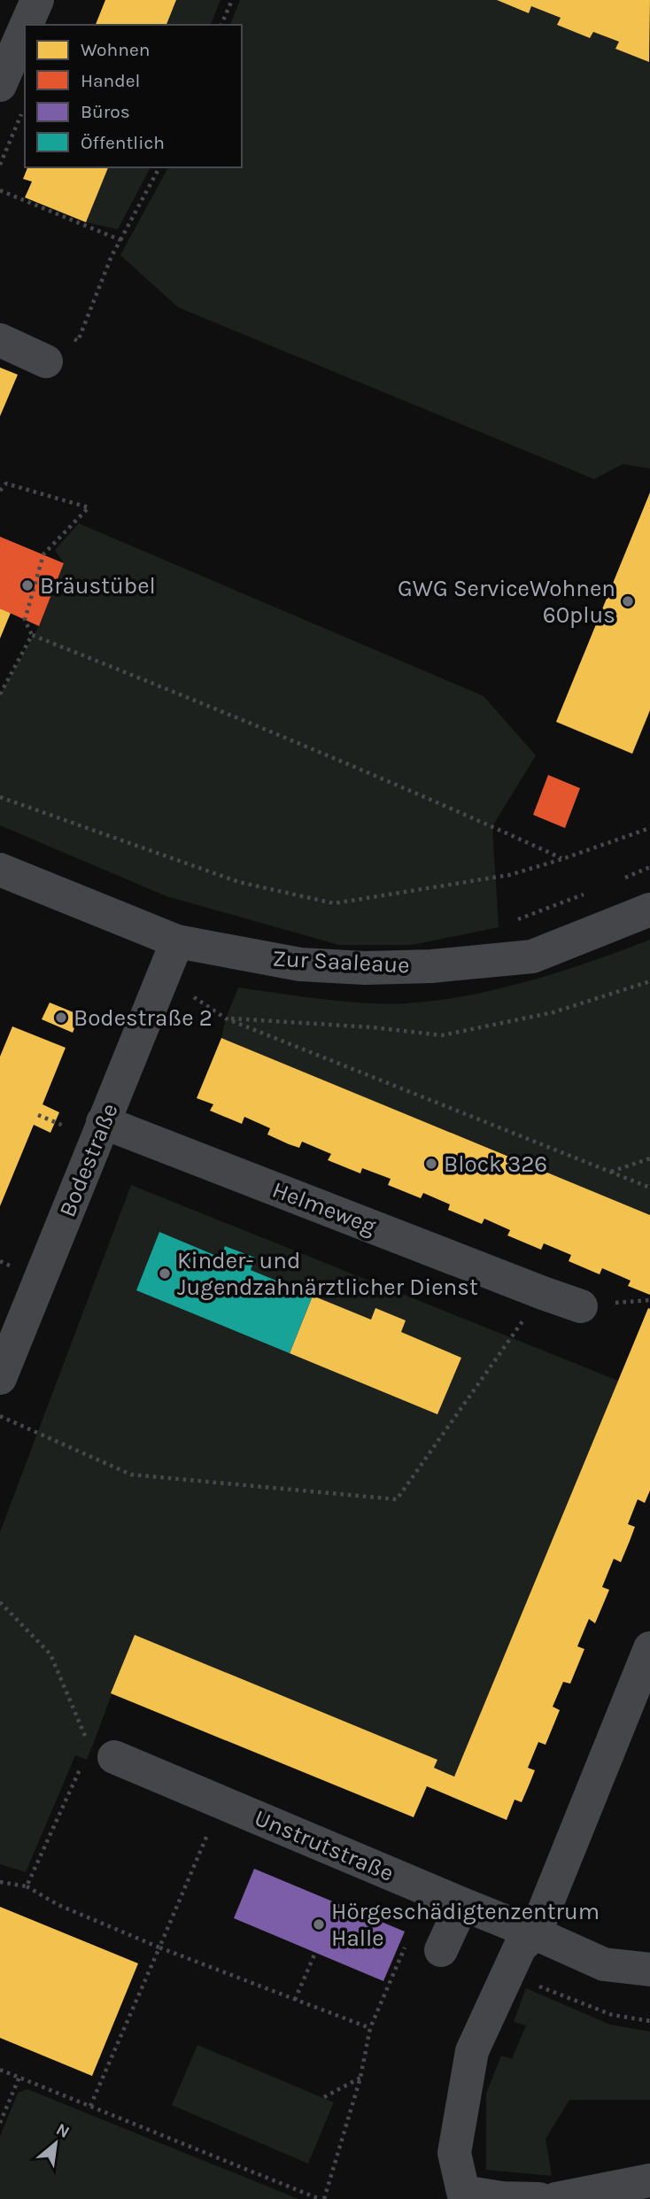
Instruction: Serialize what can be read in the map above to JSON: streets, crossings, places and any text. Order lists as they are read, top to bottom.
{
  "streets": {
    "street": [
      "Zur Saaleaue",
      "Bodestraße",
      "Helmeweg",
      "Unstrutstraße"
    ]
  },
  "crossings": [
    ["Zur Saaleaue", "Bodestraße"],
    ["Bodestraße", "Helmeweg"]
  ],
  "places": [
    "Bräustübel",
    "GWG ServiceWohnen 60plus",
    "Bodestraße 2",
    "Block 326",
    "Kinder- und Jugendzahnärztlicher Dienst",
    "Hörgeschädigtenzentrum Halle"
  ],
  "legend": [
    "Wohnen",
    "Handel",
    "Büros",
    "Öffentlich"
  ],
  "north": "top right"
}
